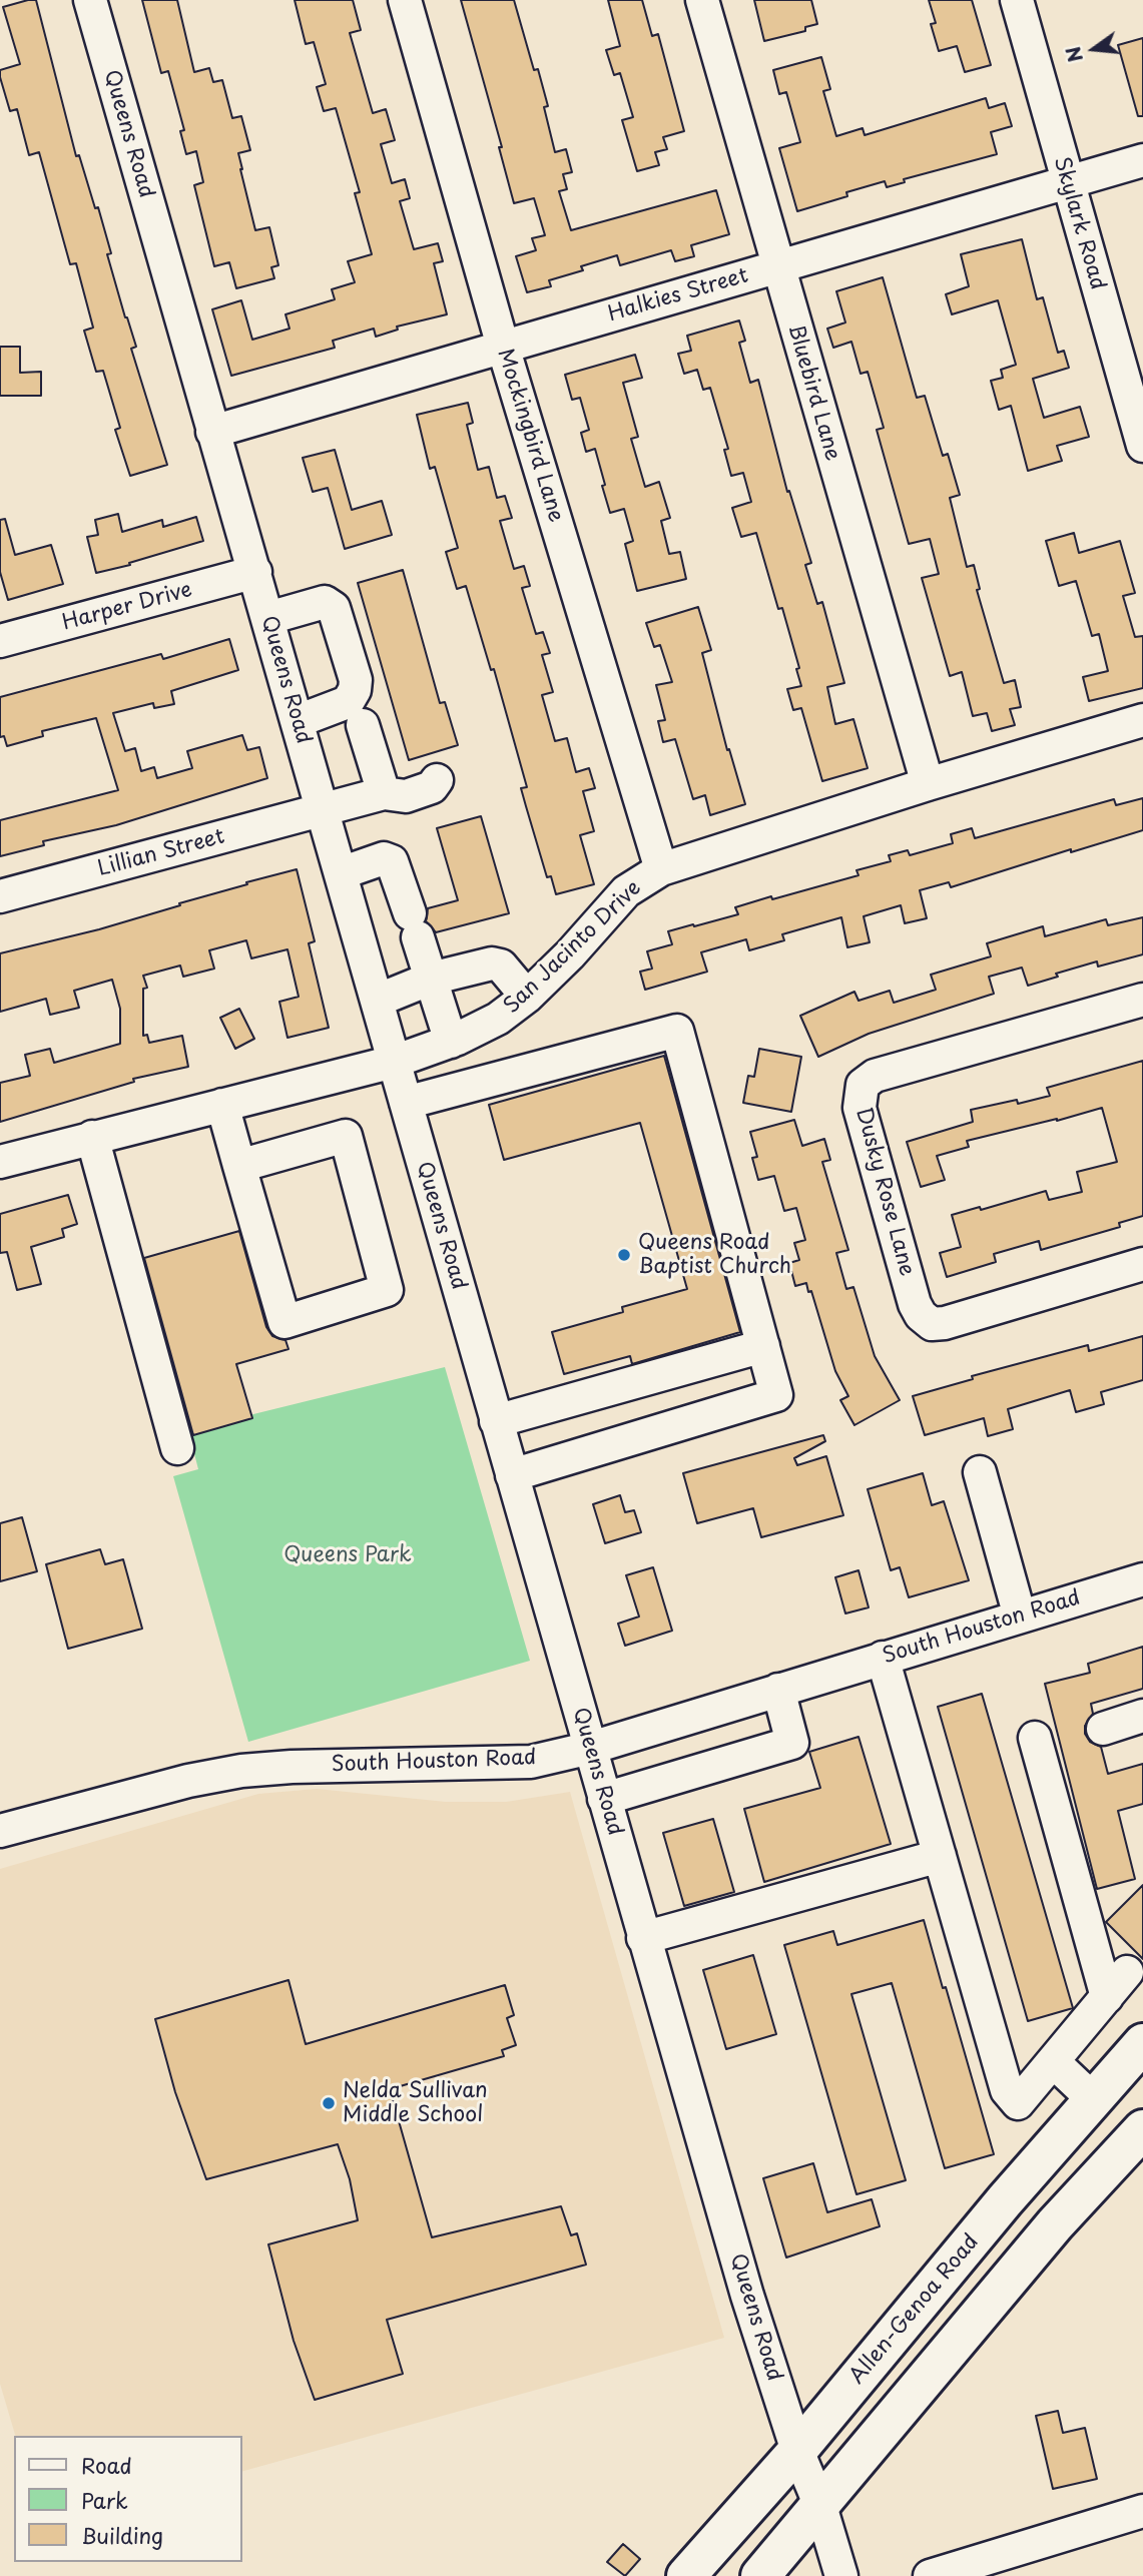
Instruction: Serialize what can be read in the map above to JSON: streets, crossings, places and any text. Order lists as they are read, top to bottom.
{
  "streets": {
    "main road": ["Allen-Genoa Road"],
    "street": [
      "Queens Road",
      "Skylark Road",
      "Halkies Street",
      "Bluebird Lane",
      "Mockingbird Lane",
      "Harper Drive",
      "Lillian Street",
      "San Jacinto Drive",
      "Dusky Rose Lane",
      "South Houston Road"
    ]
  },
  "crossings": [
    ["Queens Road", "Halkies Street"],
    ["Queens Road", "Harper Drive"],
    ["Queens Road", "Lillian Street"],
    ["Queens Road", "San Jacinto Drive"],
    ["Queens Road", "South Houston Road"],
    ["Queens Road", "Allen-Genoa Road"],
    ["Skylark Road", "Halkies Street"],
    ["Halkies Street", "Bluebird Lane"],
    ["Halkies Street", "Mockingbird Lane"],
    ["Bluebird Lane", "San Jacinto Drive"],
    ["Mockingbird Lane", "San Jacinto Drive"]
  ],
  "parks": ["Queens Park"],
  "places": ["Queens Road Baptist Church", "Nelda Sullivan Middle School"],
  "legend": ["Road", "Park", "Building"],
  "north": "left"
}
